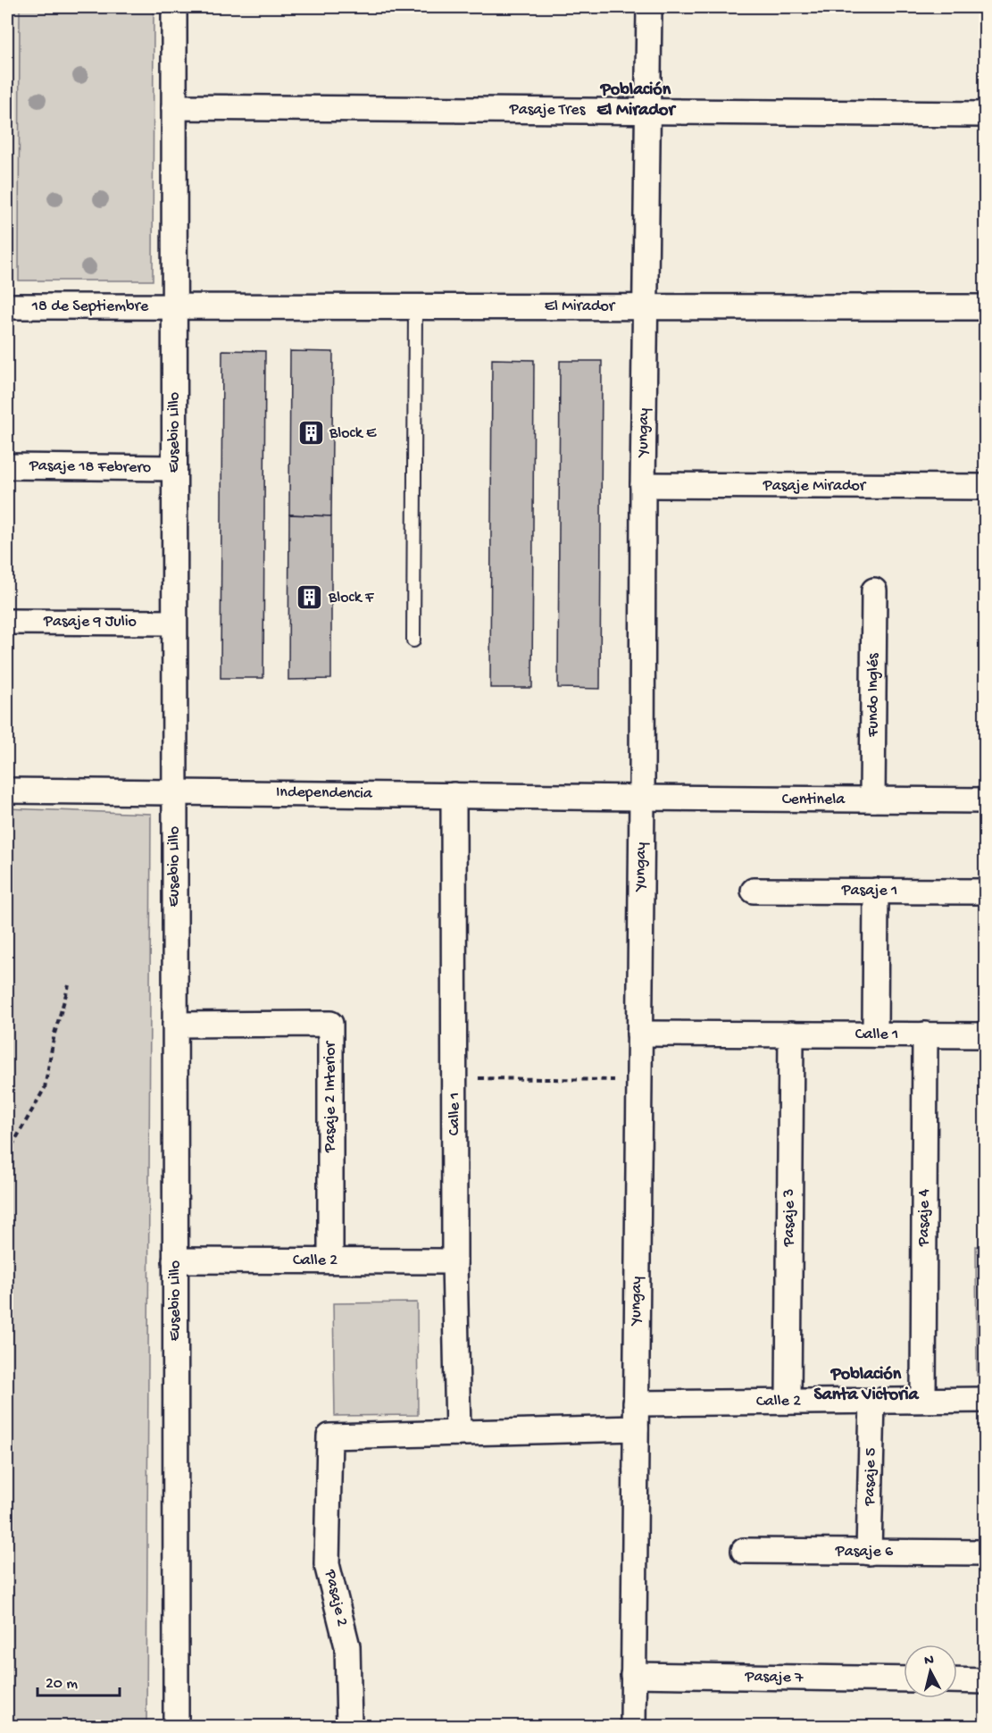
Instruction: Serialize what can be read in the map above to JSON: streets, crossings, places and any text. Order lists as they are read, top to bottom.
{
  "streets": {
    "street": [
      "Pasaje Tres",
      "18 de Septiembre",
      "El Mirador",
      "Eusebio Lillo",
      "Yungay",
      "Pasaje 18 Febrero",
      "Pasaje Mirador",
      "Pasaje 9 Julio",
      "Fundo Inglés",
      "Independencia",
      "Centinela",
      "Pasaje 1",
      "Calle 1",
      "Pasaje 2 Interior",
      "Pasaje 3",
      "Pasaje 4",
      "Calle 2",
      "Pasaje 5",
      "Pasaje 6",
      "Pasaje 2",
      "Pasaje 7"
    ]
  },
  "crossings": [
    ["Pasaje Tres", "Eusebio Lillo"],
    ["Pasaje Tres", "Yungay"],
    ["18 de Septiembre", "El Mirador"],
    ["18 de Septiembre", "Eusebio Lillo"],
    ["El Mirador", "Eusebio Lillo"],
    ["El Mirador", "Yungay"],
    ["Eusebio Lillo", "Pasaje 18 Febrero"],
    ["Eusebio Lillo", "Pasaje 9 Julio"],
    ["Eusebio Lillo", "Independencia"],
    ["Eusebio Lillo", "Pasaje 2 Interior"],
    ["Eusebio Lillo", "Calle 2"],
    ["Yungay", "Pasaje Mirador"],
    ["Yungay", "Independencia"],
    ["Yungay", "Centinela"],
    ["Yungay", "Calle 1"],
    ["Yungay", "Calle 2"],
    ["Yungay", "Pasaje 7"],
    ["Fundo Inglés", "Centinela"],
    ["Independencia", "Centinela"],
    ["Independencia", "Calle 1"],
    ["Calle 1", "Pasaje 3"],
    ["Calle 1", "Pasaje 4"],
    ["Calle 1", "Calle 2"],
    ["Calle 1", "Pasaje 2"],
    ["Pasaje 2 Interior", "Calle 2"],
    ["Pasaje 3", "Calle 2"],
    ["Pasaje 4", "Calle 2"],
    ["Calle 2", "Pasaje 5"],
    ["Pasaje 5", "Pasaje 6"]
  ],
  "districts": ["Población El Mirador", "Población Santa Victoria"],
  "places": {
    "building": ["Block E", "Block F"]
  },
  "scale_bar": "20 m",
  "north": "top"
}
